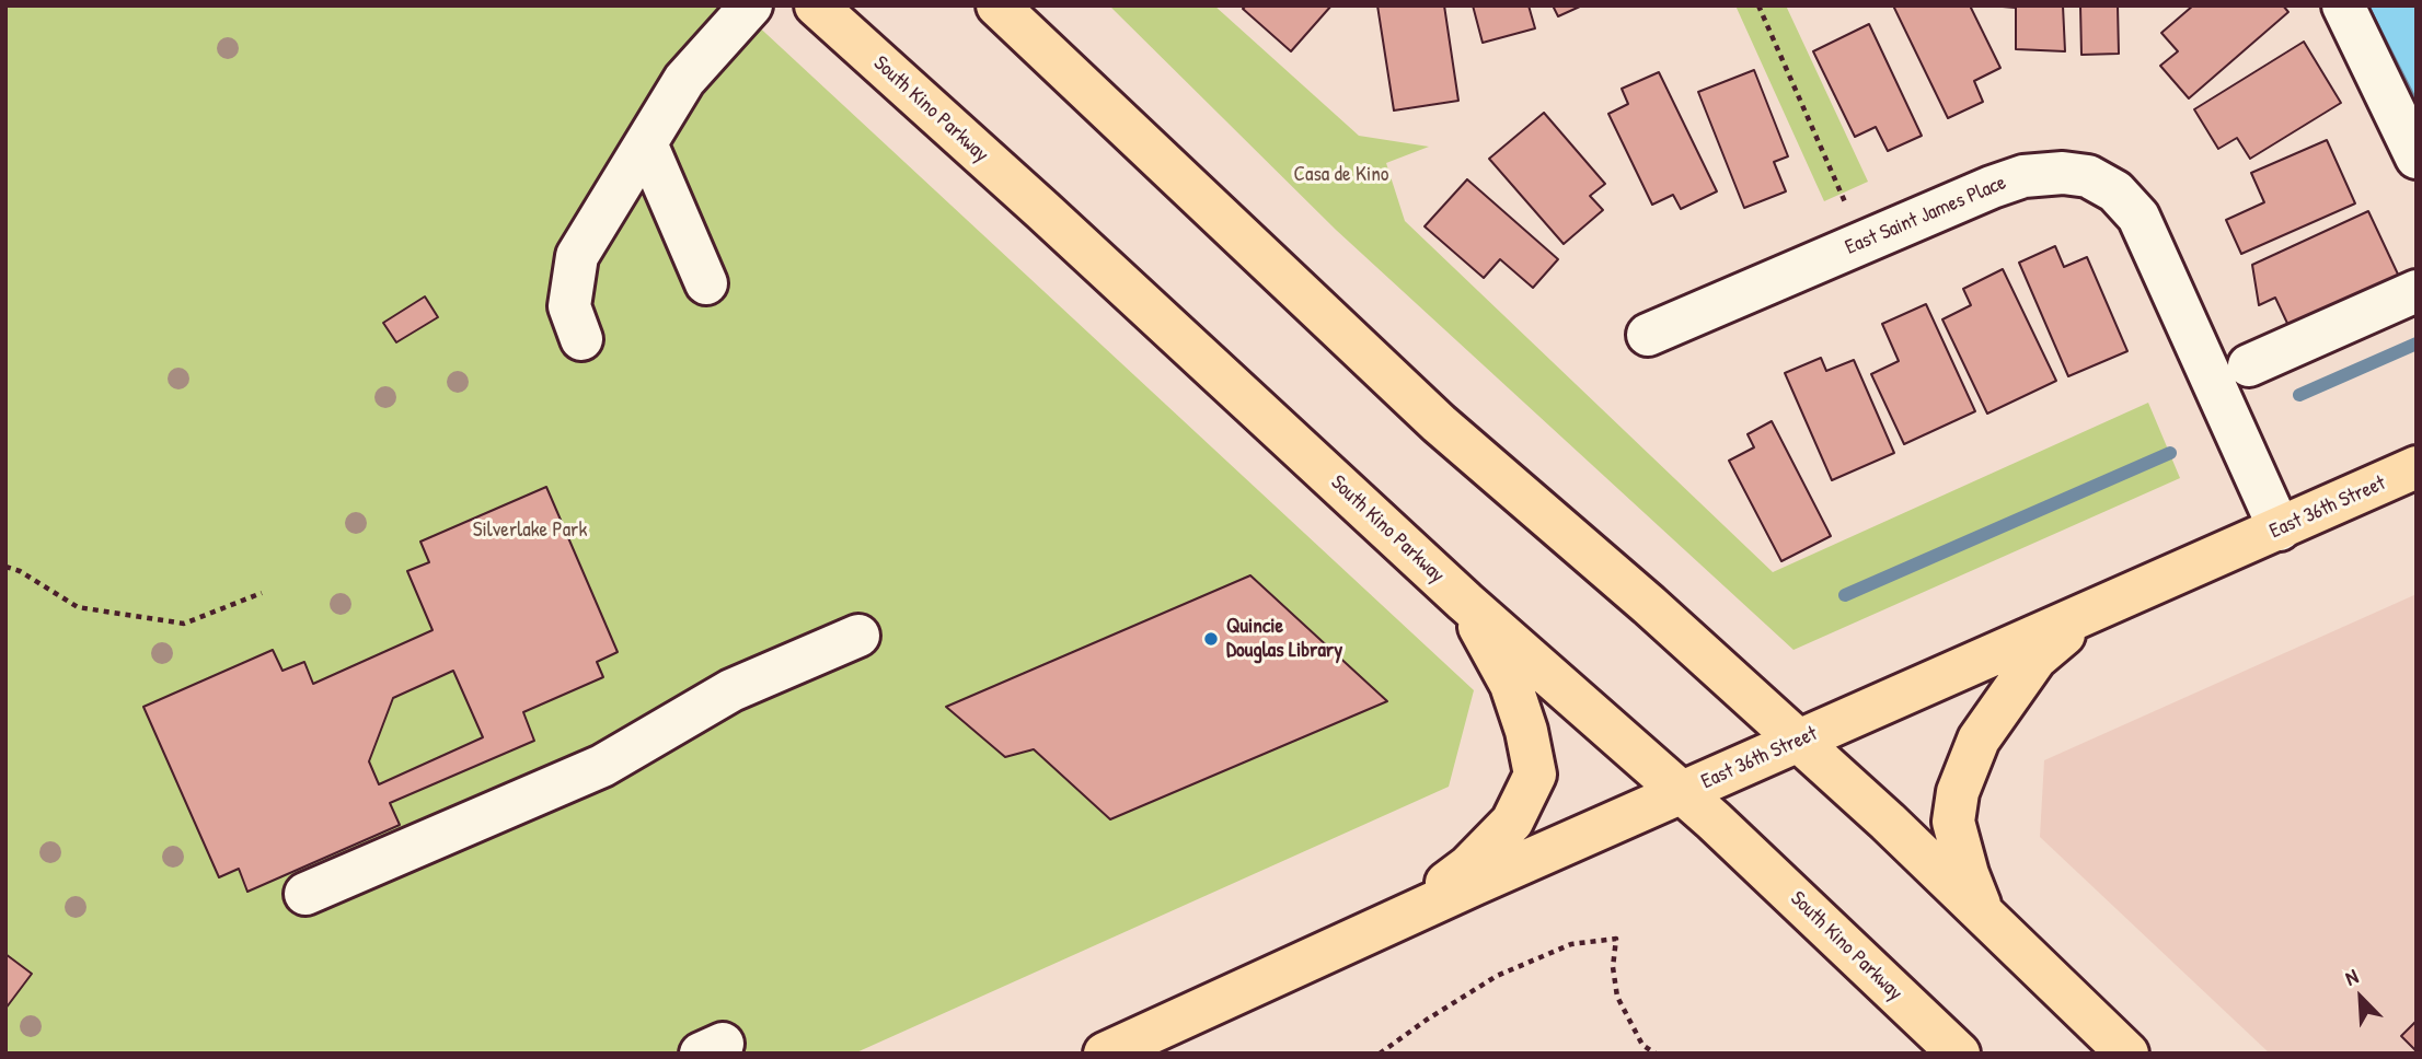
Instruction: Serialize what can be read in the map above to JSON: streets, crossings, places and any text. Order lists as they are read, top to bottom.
{
  "streets": {
    "main road": ["South Kino Parkway", "East 36th Street"],
    "street": ["East Saint James Place"]
  },
  "crossings": [
    ["South Kino Parkway", "East 36th Street"],
    ["East Saint James Place", "East 36th Street"]
  ],
  "parks": ["Casa de Kino", "Silverlake Park"],
  "places": ["Quincie Douglas Library"],
  "north": "top left"
}
